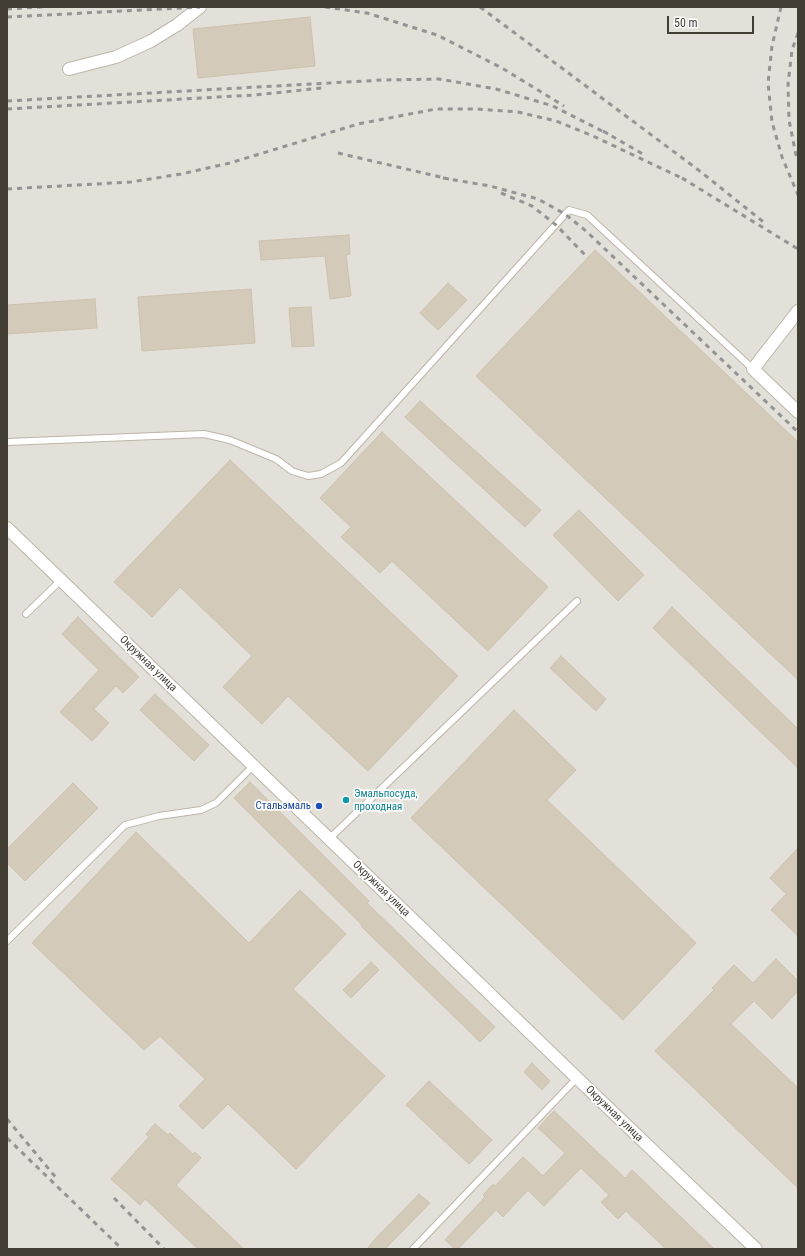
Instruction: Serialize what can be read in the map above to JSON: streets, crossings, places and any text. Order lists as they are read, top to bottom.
{
  "streets": {
    "street": ["Окружная улица"]
  },
  "places": ["Эмальпосуда, проходная", "Стальэмаль"],
  "scale_bar": "50 m"
}
